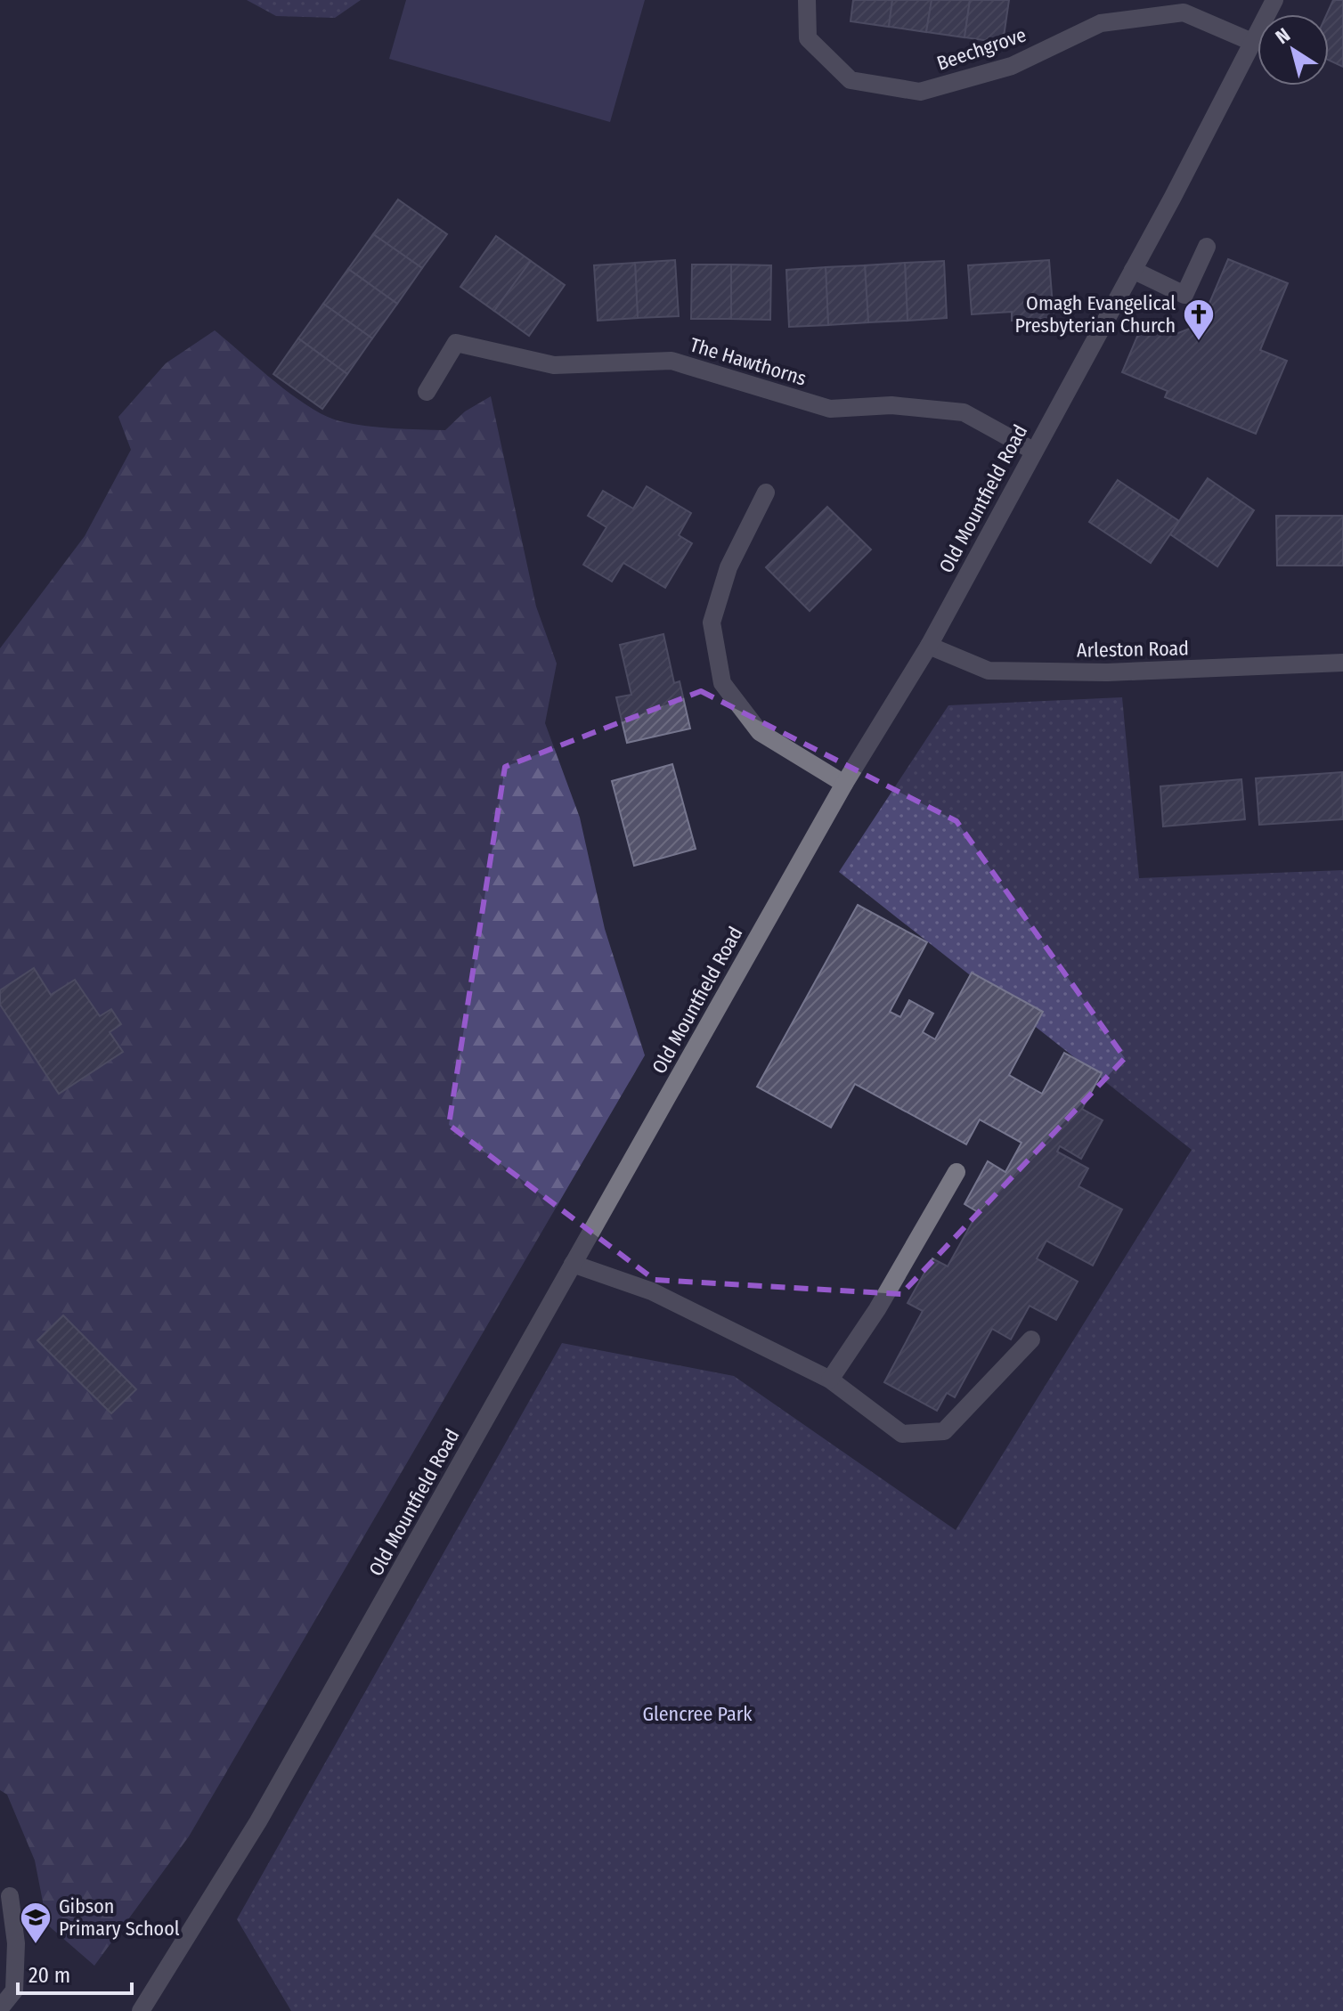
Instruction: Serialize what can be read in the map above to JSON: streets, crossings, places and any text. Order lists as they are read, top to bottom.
{
  "streets": {
    "street": [
      "Beechgrove",
      "The Hawthorns",
      "Old Mountfield Road",
      "Arleston Road"
    ]
  },
  "crossings": [
    ["Beechgrove", "Old Mountfield Road"],
    ["The Hawthorns", "Old Mountfield Road"],
    ["Old Mountfield Road", "Arleston Road"]
  ],
  "parks": ["Glencree Park"],
  "places": {
    "church": ["Omagh Evangelical Presbyterian Church"],
    "school or university": ["Gibson Primary School"]
  },
  "scale_bar": "20 m",
  "north": "top left"
}
